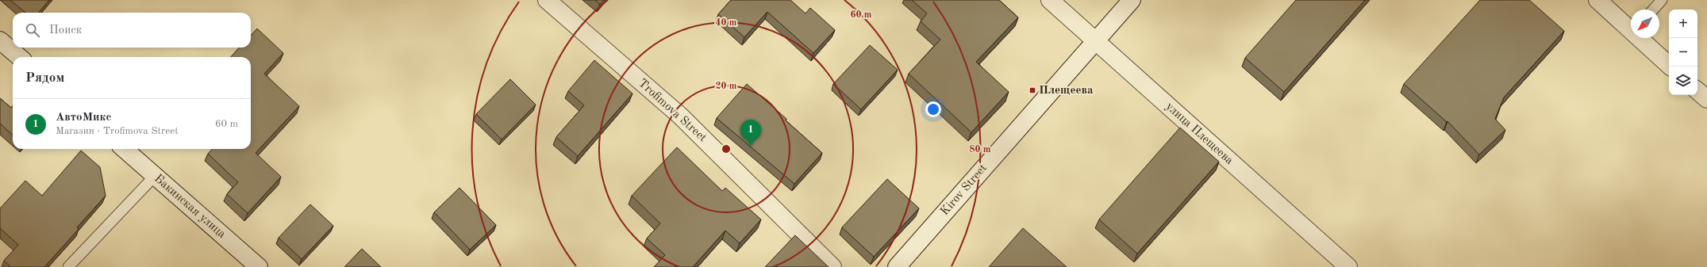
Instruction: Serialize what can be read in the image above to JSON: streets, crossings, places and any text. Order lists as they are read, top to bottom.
{
  "streets": {
    "street": [
      "Trofimova Street",
      "улица Плещеева",
      "Kirov Street",
      "Бакинская улица"
    ]
  },
  "crossings": [
    ["улица Плещеева", "Kirov Street"]
  ],
  "places": {
    "transit": ["Плещеева"]
  },
  "north": "bottom left",
  "page": {
    "map_buttons": ["+", "−"],
    "search": "Поиск",
    "heading": "Рядом",
    "list": [
      {
        "mark": "1",
        "name": "АвтоМикс",
        "note": "Магазин · Trofimova Street",
        "value": "60 m"
      }
    ],
    "pins": "1"
  },
  "rings": [
    "60 m",
    "40 m",
    "20 m",
    "80 m"
  ]
}
